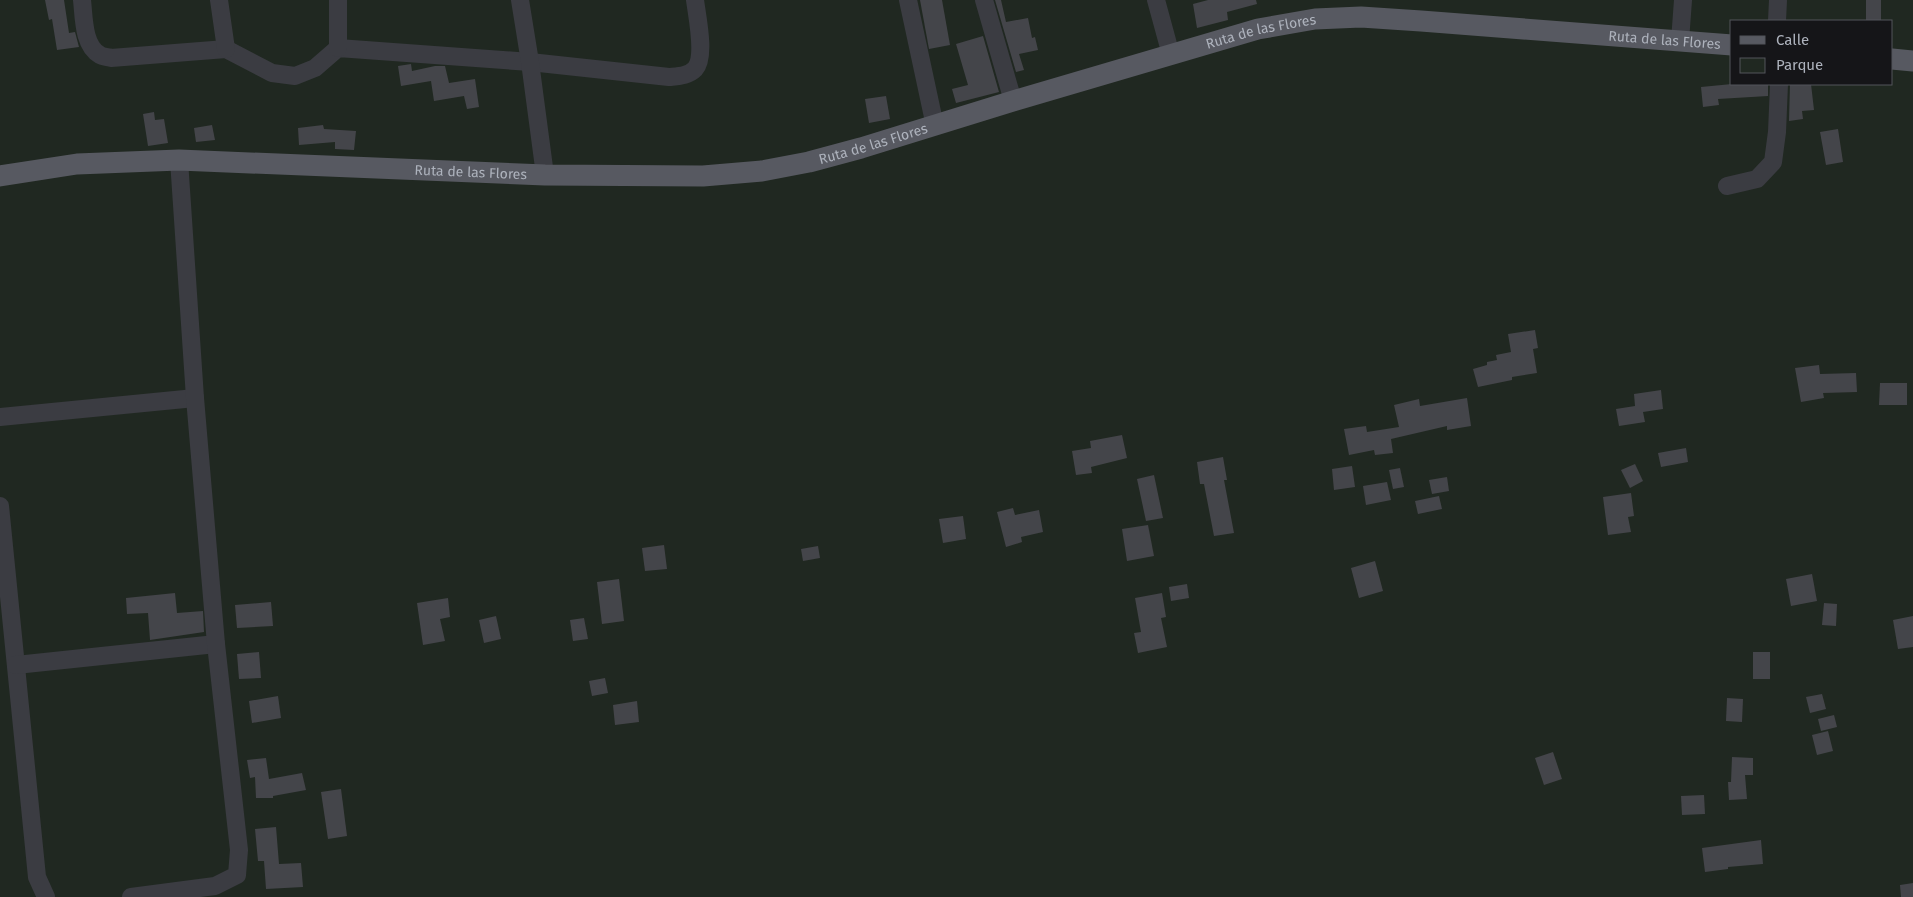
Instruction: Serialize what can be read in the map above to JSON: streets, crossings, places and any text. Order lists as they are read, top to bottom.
{
  "streets": {
    "main road": ["Ruta de las Flores"]
  },
  "legend": ["Calle", "Parque"]
}
